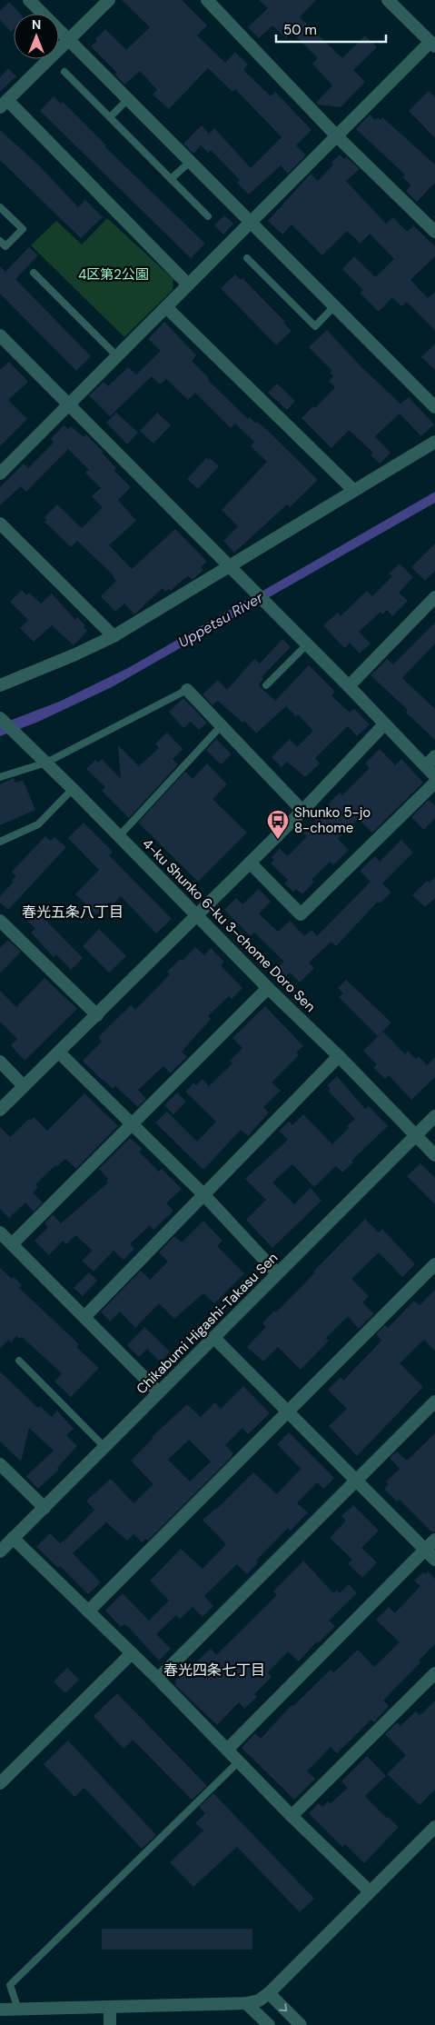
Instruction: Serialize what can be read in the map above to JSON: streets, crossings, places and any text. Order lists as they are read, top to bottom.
{
  "streets": {
    "street": ["4-ku Shunko 6-ku 3-chome Doro Sen", "Chikabumi Higashi-Takasu Sen"]
  },
  "crossings": [
    ["4-ku Shunko 6-ku 3-chome Doro Sen", "Chikabumi Higashi-Takasu Sen"]
  ],
  "districts": ["春光五条八丁目", "春光四条七丁目"],
  "water": ["Uppetsu River"],
  "parks": ["4区第2公園"],
  "places": {
    "bus stop": ["Shunko 5-jo 8-chome"]
  },
  "scale_bar": "50 m",
  "north": "top"
}
